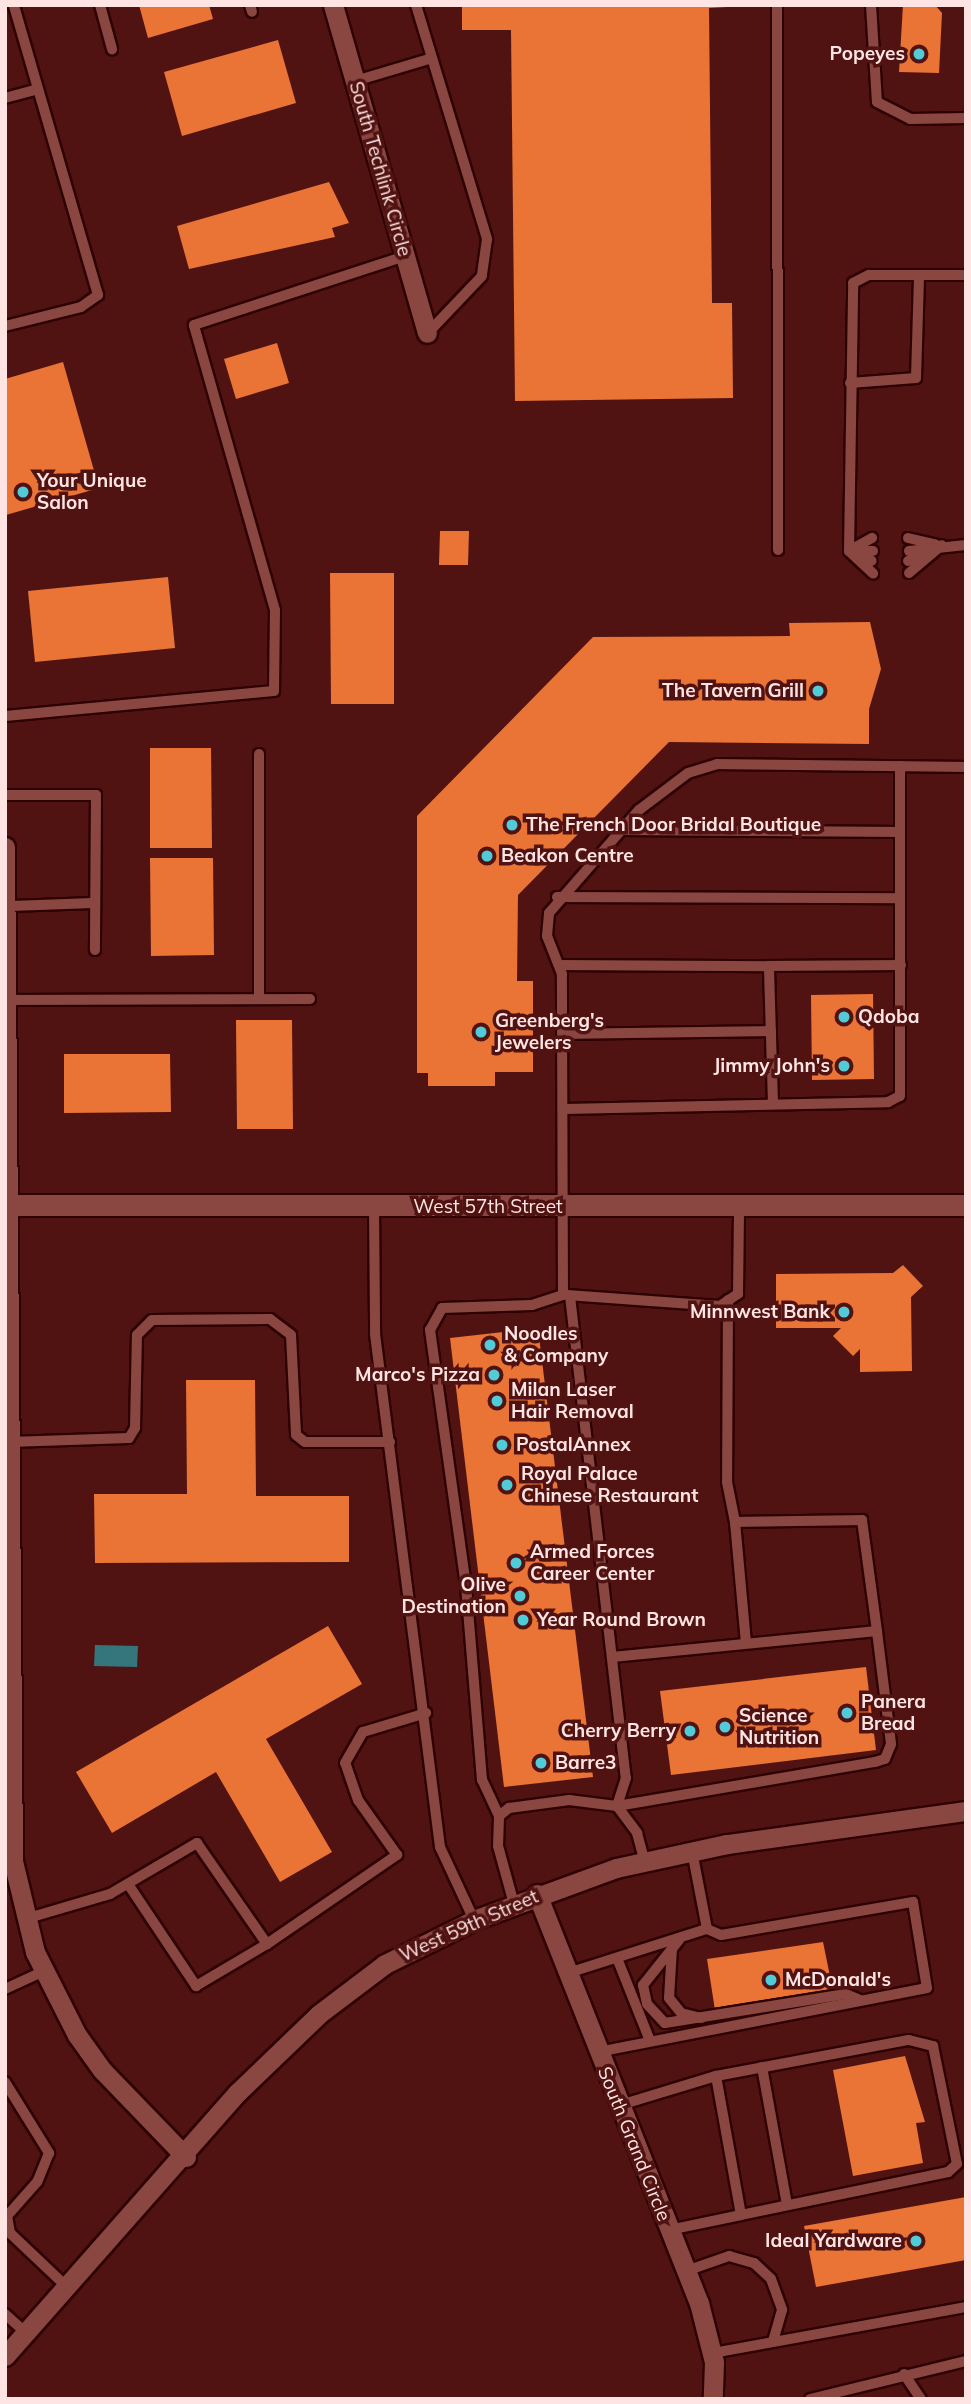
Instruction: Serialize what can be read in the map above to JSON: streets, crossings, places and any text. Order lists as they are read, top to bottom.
{
  "streets": {
    "main road": ["West 57th Street"],
    "street": ["South Techlink Circle", "West 59th Street", "South Grand Circle"]
  },
  "crossings": [
    ["West 59th Street", "South Grand Circle"]
  ],
  "places": [
    "Popeyes",
    "Your Unique Salon",
    "The Tavern Grill",
    "The French Door Bridal Boutique",
    "Beakon Centre",
    "Qdoba",
    "Greenberg's Jewelers",
    "Jimmy John's",
    "Minnwest Bank",
    "Noodles & Company",
    "Marco's Pizza",
    "Milan Laser Hair Removal",
    "PostalAnnex",
    "Royal Palace Chinese Restaurant",
    "Armed Forces Career Center",
    "Olive Destination",
    "Year Round Brown",
    "Panera Bread",
    "Science Nutrition",
    "Cherry Berry",
    "Barre3",
    "McDonald's",
    "Ideal Yardware"
  ]
}
